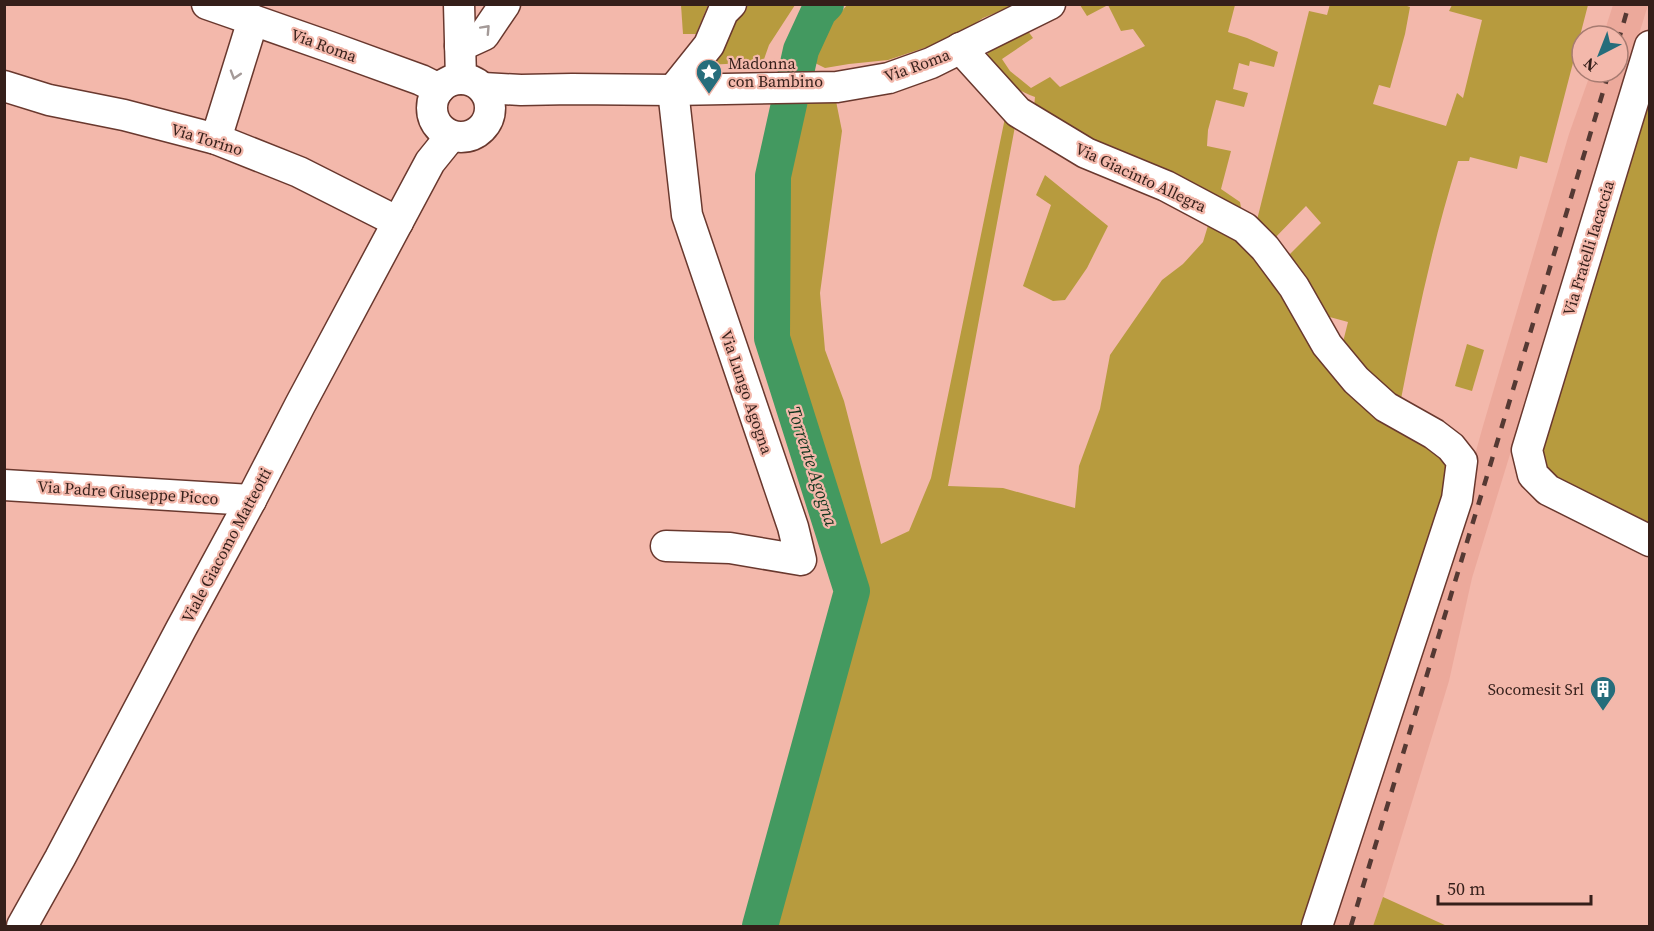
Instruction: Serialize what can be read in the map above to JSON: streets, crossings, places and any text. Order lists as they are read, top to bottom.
{
  "streets": {
    "street": [
      "Via Roma",
      "Via Torino",
      "Via Giacinto Allegra",
      "Via Fratelli Iacaccia",
      "Via Lungo Agogna",
      "Via Padre Giuseppe Picco",
      "Viale Giacomo Matteotti"
    ]
  },
  "crossings": [
    ["Via Roma", "Via Giacinto Allegra"],
    ["Via Roma", "Via Lungo Agogna"],
    ["Via Roma", "Viale Giacomo Matteotti"],
    ["Via Torino", "Viale Giacomo Matteotti"],
    ["Via Padre Giuseppe Picco", "Viale Giacomo Matteotti"]
  ],
  "water": ["Torrente Agogna"],
  "places": {
    "place": ["Madonna con Bambino"],
    "building": ["Socomesit Srl"]
  },
  "scale_bar": "50 m",
  "north": "bottom left"
}
